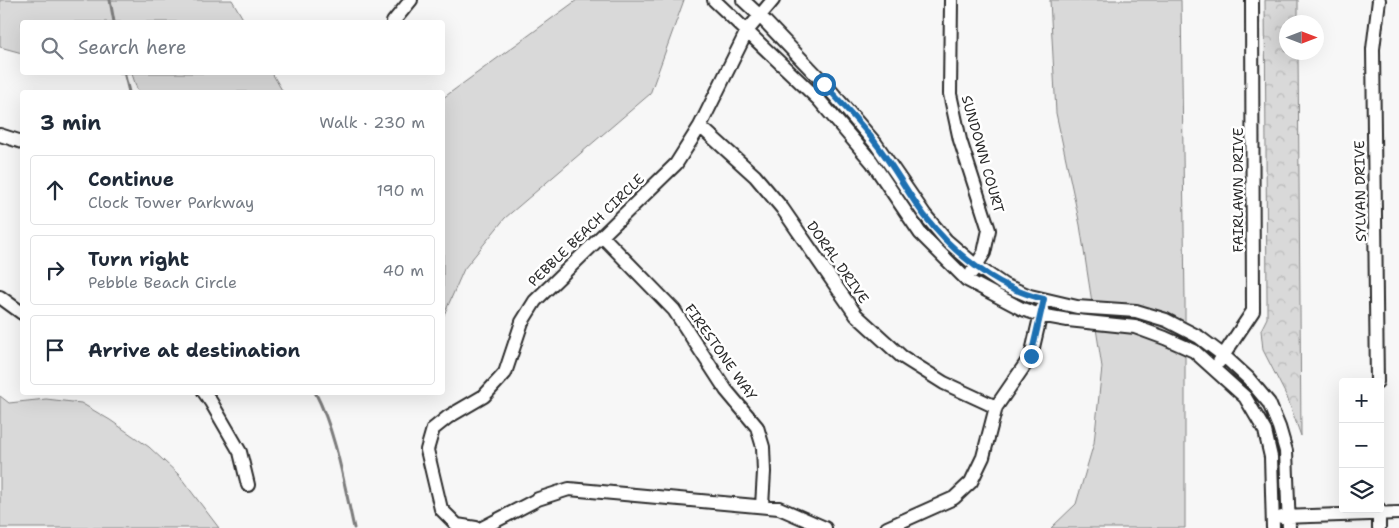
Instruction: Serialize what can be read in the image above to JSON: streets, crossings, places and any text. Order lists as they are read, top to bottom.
{
  "streets": {
    "street": [
      "SUNDOWN COURT",
      "FAIRLAWN DRIVE",
      "SYLVAN DRIVE",
      "PEBBLE BEACH CIRCLE",
      "DORAL DRIVE",
      "FIRESTONE WAY"
    ]
  },
  "crossings": [
    ["PEBBLE BEACH CIRCLE", "DORAL DRIVE"],
    ["PEBBLE BEACH CIRCLE", "FIRESTONE WAY"]
  ],
  "north": "right",
  "page": {
    "search": "Search here",
    "heading": ["3 min", "Walk · 230 m"],
    "list": [
      ["Continue", "Clock Tower Parkway", "190 m"],
      ["Turn right", "Pebble Beach Circle", "40 m"],
      "Arrive at destination"
    ],
    "map_buttons": ["+", "−"]
  }
}
